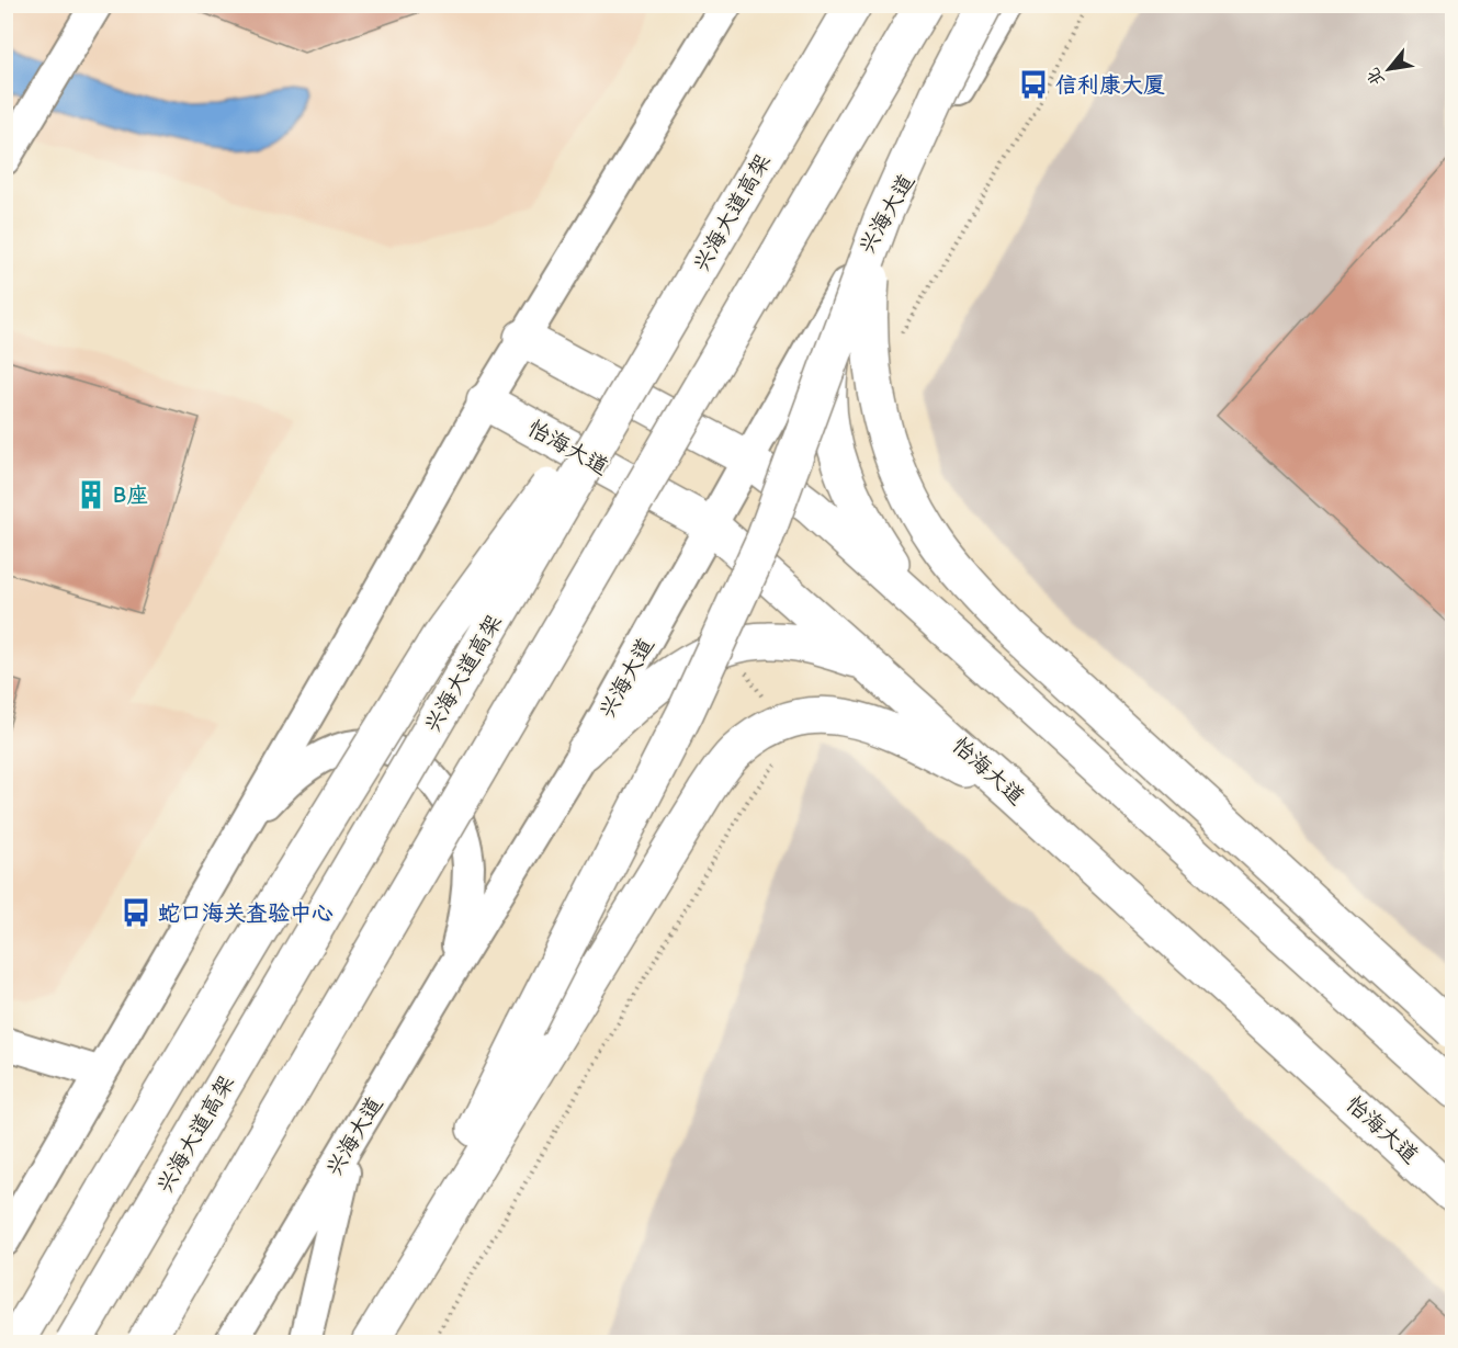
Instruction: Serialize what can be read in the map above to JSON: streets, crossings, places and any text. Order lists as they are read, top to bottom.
{
  "streets": {
    "main road": ["兴海大道高架", "怡海大道"],
    "street": ["兴海大道"]
  },
  "crossings": [
    ["兴海大道", "怡海大道"]
  ],
  "places": {
    "bus stop": ["信利康大厦", "蛇口海关查验中心"],
    "building": ["B座"]
  },
  "north": "bottom left"
}
